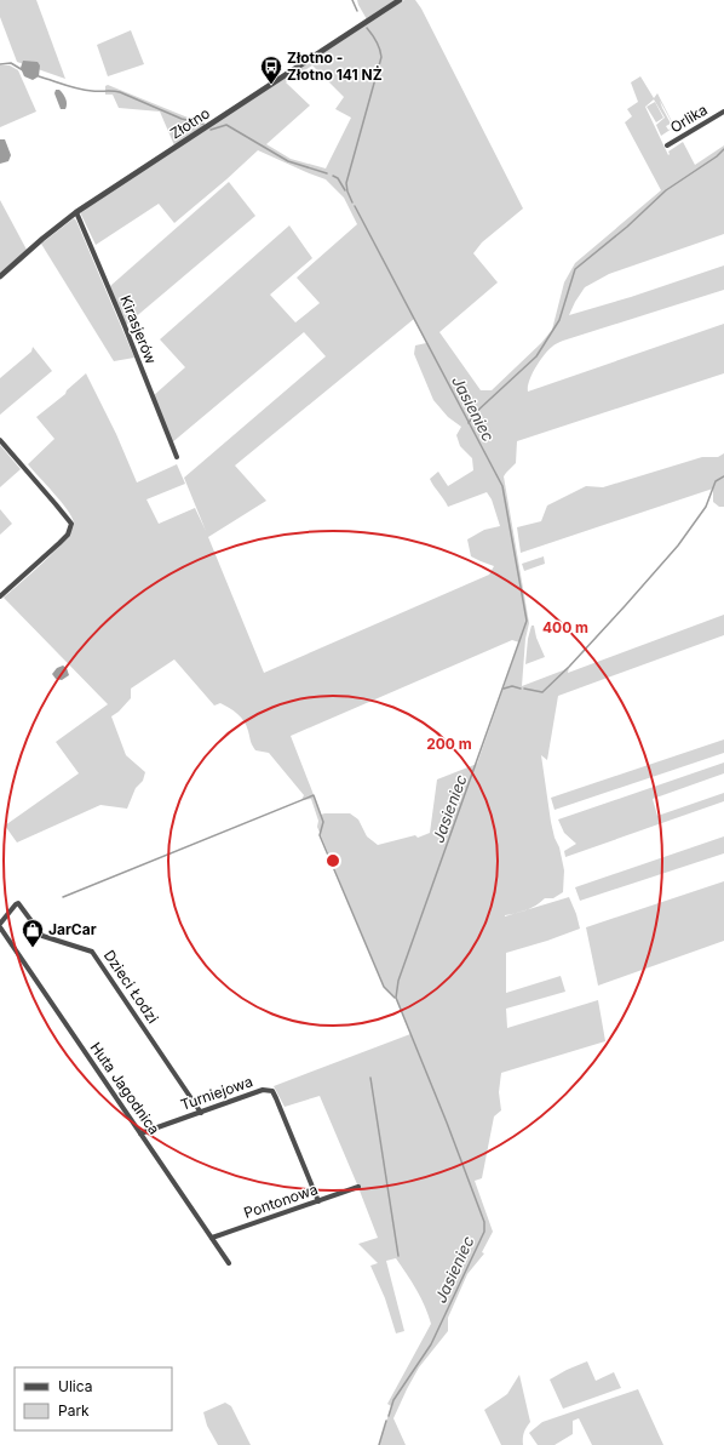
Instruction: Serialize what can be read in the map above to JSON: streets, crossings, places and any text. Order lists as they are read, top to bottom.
{
  "streets": {
    "street": [
      "Orlika",
      "Złotno",
      "Kirasjerów",
      "Dzieci Łodzi",
      "Huta Jagodnica",
      "Turniejowa",
      "Pontonowa"
    ]
  },
  "crossings": [
    ["Złotno", "Kirasjerów"],
    ["Dzieci Łodzi", "Turniejowa"],
    ["Huta Jagodnica", "Turniejowa"],
    ["Huta Jagodnica", "Pontonowa"],
    ["Turniejowa", "Pontonowa"]
  ],
  "water": ["Jasieniec"],
  "places": {
    "bus stop": ["Złotno - Złotno 141 NŻ"],
    "shop": ["JarCar"]
  },
  "legend": ["Ulica", "Park"],
  "rings": ["400 m", "200 m"]
}
